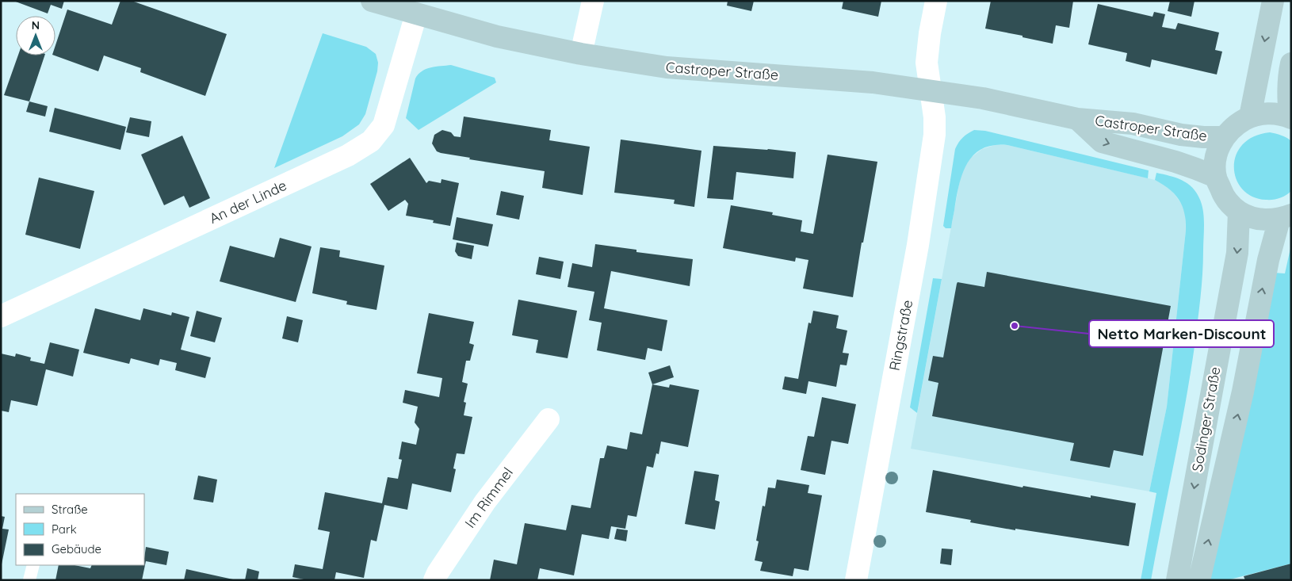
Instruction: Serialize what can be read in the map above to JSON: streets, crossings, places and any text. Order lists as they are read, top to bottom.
{
  "streets": {
    "main road": ["Castroper Straße", "Sodinger Straße"],
    "street": ["An der Linde", "Ringstraße", "Im Rimmel"]
  },
  "crossings": [
    ["Castroper Straße", "An der Linde"],
    ["Castroper Straße", "Ringstraße"]
  ],
  "places": ["Netto Marken-Discount"],
  "legend": ["Straße", "Park", "Gebäude"],
  "north": "top"
}
